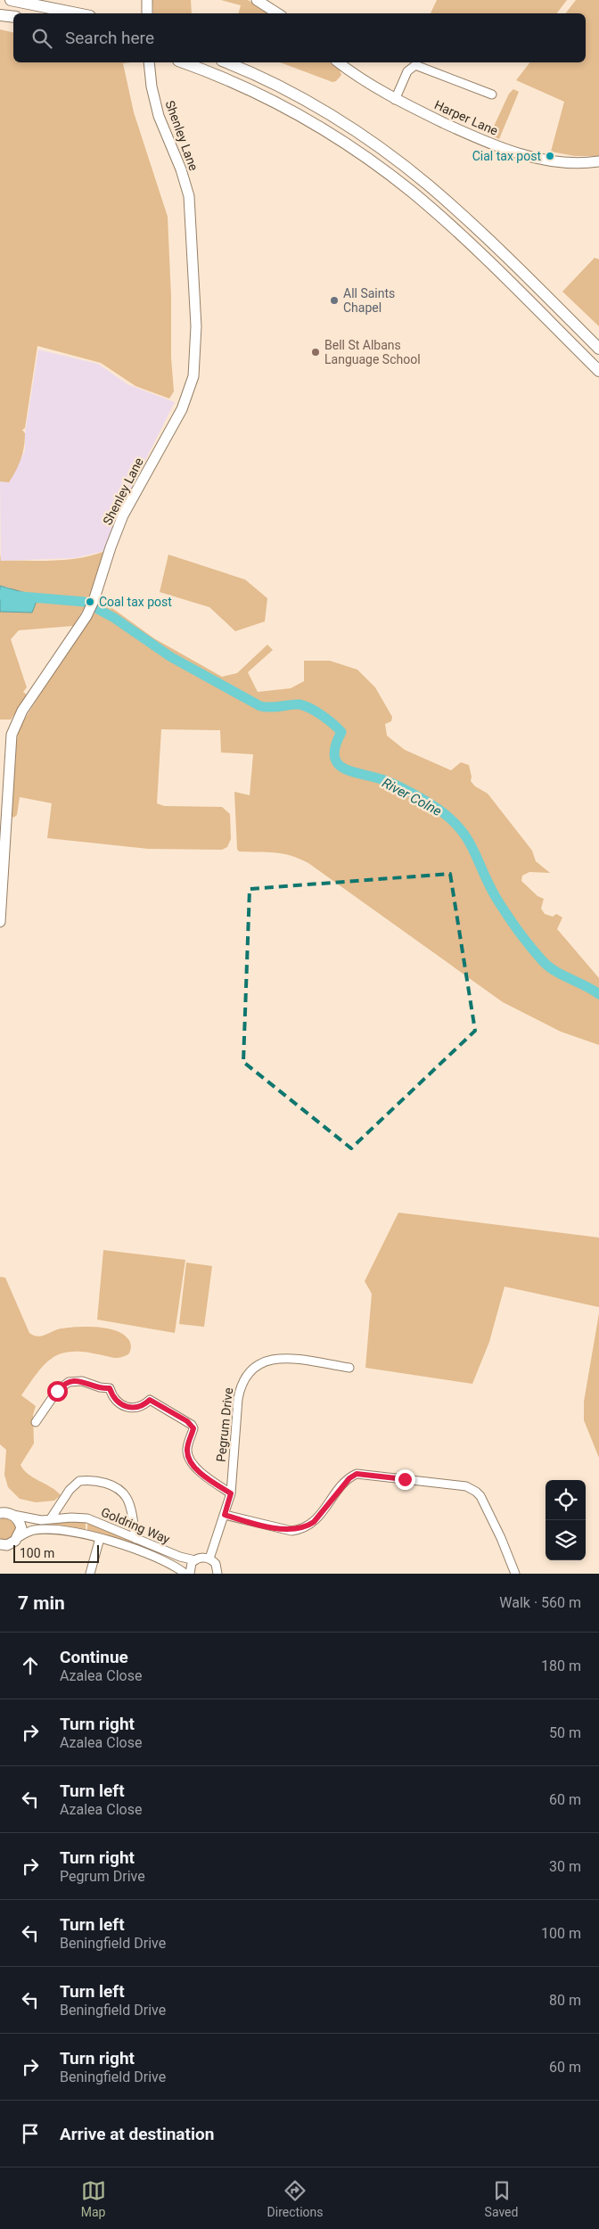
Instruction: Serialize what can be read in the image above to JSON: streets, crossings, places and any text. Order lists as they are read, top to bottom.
{
  "streets": {
    "main road": ["Harper Lane", "Shenley Lane"],
    "street": ["Pegrum Drive", "Goldring Way"]
  },
  "water": ["River Colne"],
  "places": [
    "Cial tax post",
    "All Saints Chapel",
    "Bell St Albans Language School",
    "Coal tax post"
  ],
  "scale_bar": "100 m",
  "page": {
    "search": "Search here",
    "scale": "100 m",
    "heading": ["7 min", "Walk · 560 m"],
    "list": [
      ["Continue", "Azalea Close", "180 m"],
      ["Turn right", "Azalea Close", "50 m"],
      ["Turn left", "Azalea Close", "60 m"],
      ["Turn right", "Pegrum Drive", "30 m"],
      ["Turn left", "Beningfield Drive", "100 m"],
      ["Turn left", "Beningfield Drive", "80 m"],
      ["Turn right", "Beningfield Drive", "60 m"],
      "Arrive at destination"
    ],
    "nav": ["Map", "Directions", "Saved"]
  }
}
